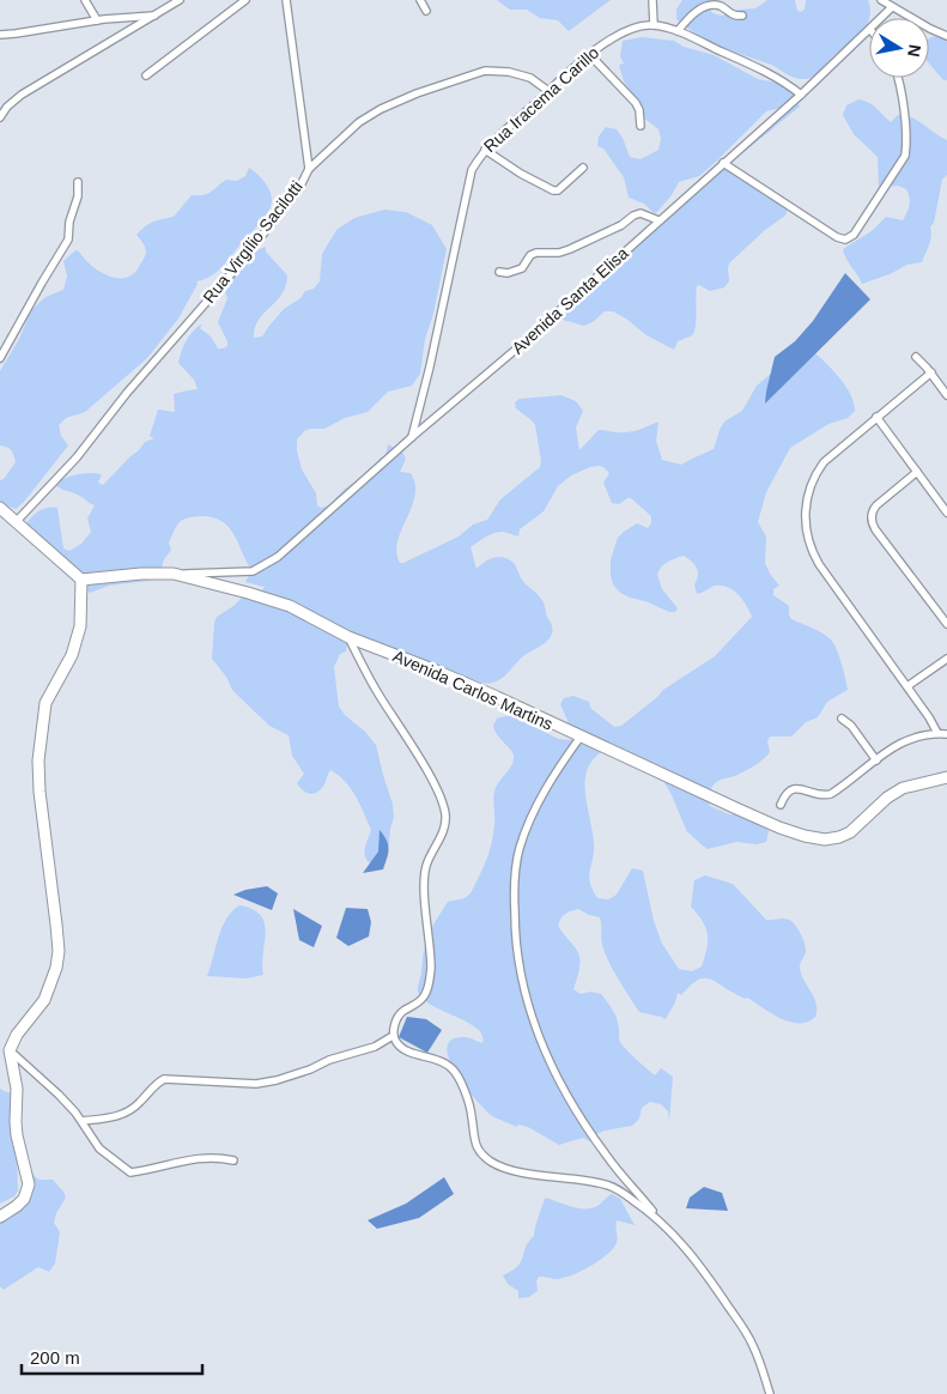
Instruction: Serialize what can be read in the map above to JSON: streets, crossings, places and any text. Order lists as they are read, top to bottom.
{
  "streets": {
    "street": [
      "Rua Iracema Carillo",
      "Rua Virgílio Sacilotti",
      "Avenida Santa Elisa",
      "Avenida Carlos Martins"
    ]
  },
  "crossings": [
    ["Rua Iracema Carillo", "Rua Virgílio Sacilotti"],
    ["Rua Iracema Carillo", "Avenida Santa Elisa"],
    ["Avenida Santa Elisa", "Avenida Carlos Martins"]
  ],
  "scale_bar": "200 m",
  "north": "right"
}
